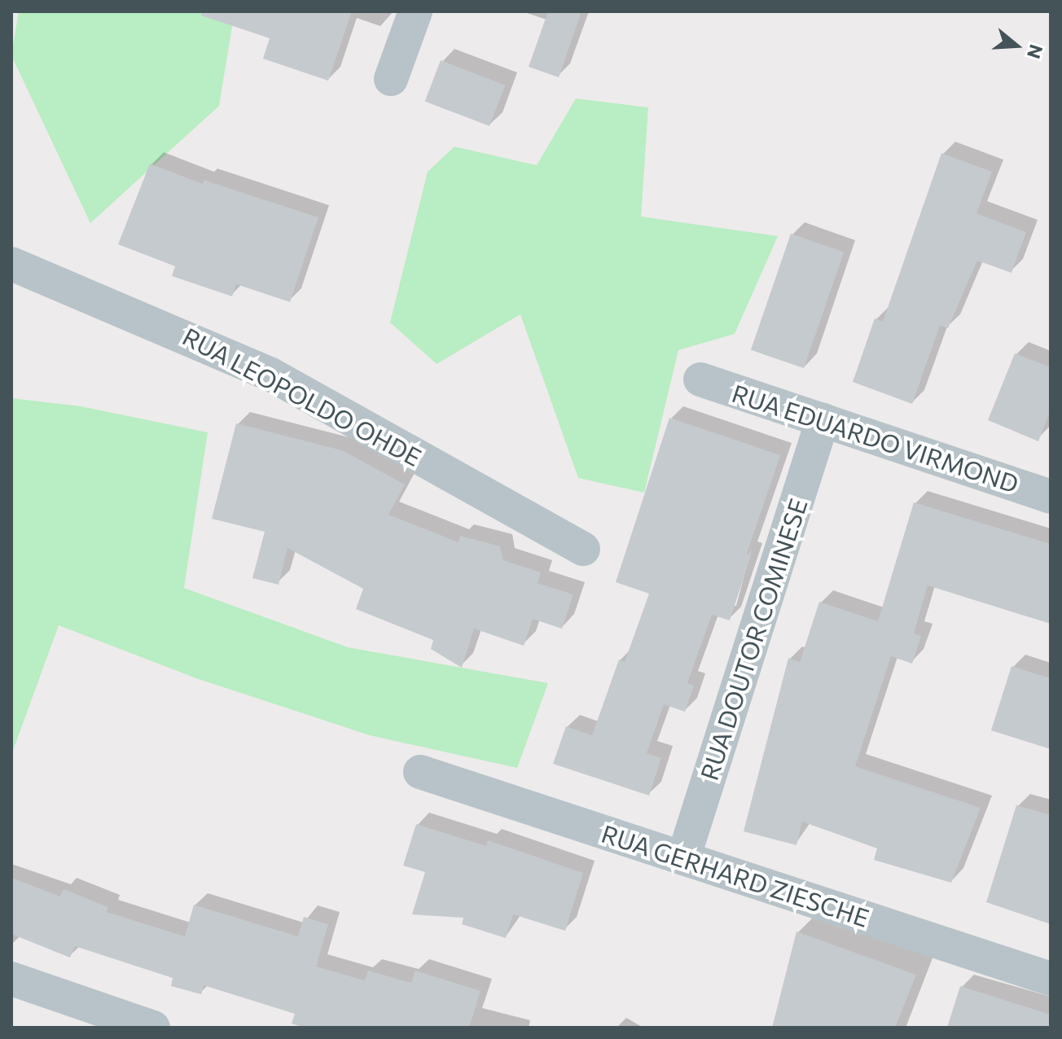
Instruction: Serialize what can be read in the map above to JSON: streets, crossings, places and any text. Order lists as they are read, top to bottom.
{
  "streets": {
    "street": [
      "RUA LEOPOLDO OHDE",
      "RUA EDUARDO VIRMOND",
      "RUA DOUTOR COMINESE",
      "RUA GERHARD ZIESCHE"
    ]
  },
  "crossings": [
    ["RUA EDUARDO VIRMOND", "RUA DOUTOR COMINESE"],
    ["RUA DOUTOR COMINESE", "RUA GERHARD ZIESCHE"]
  ],
  "north": "right"
}
